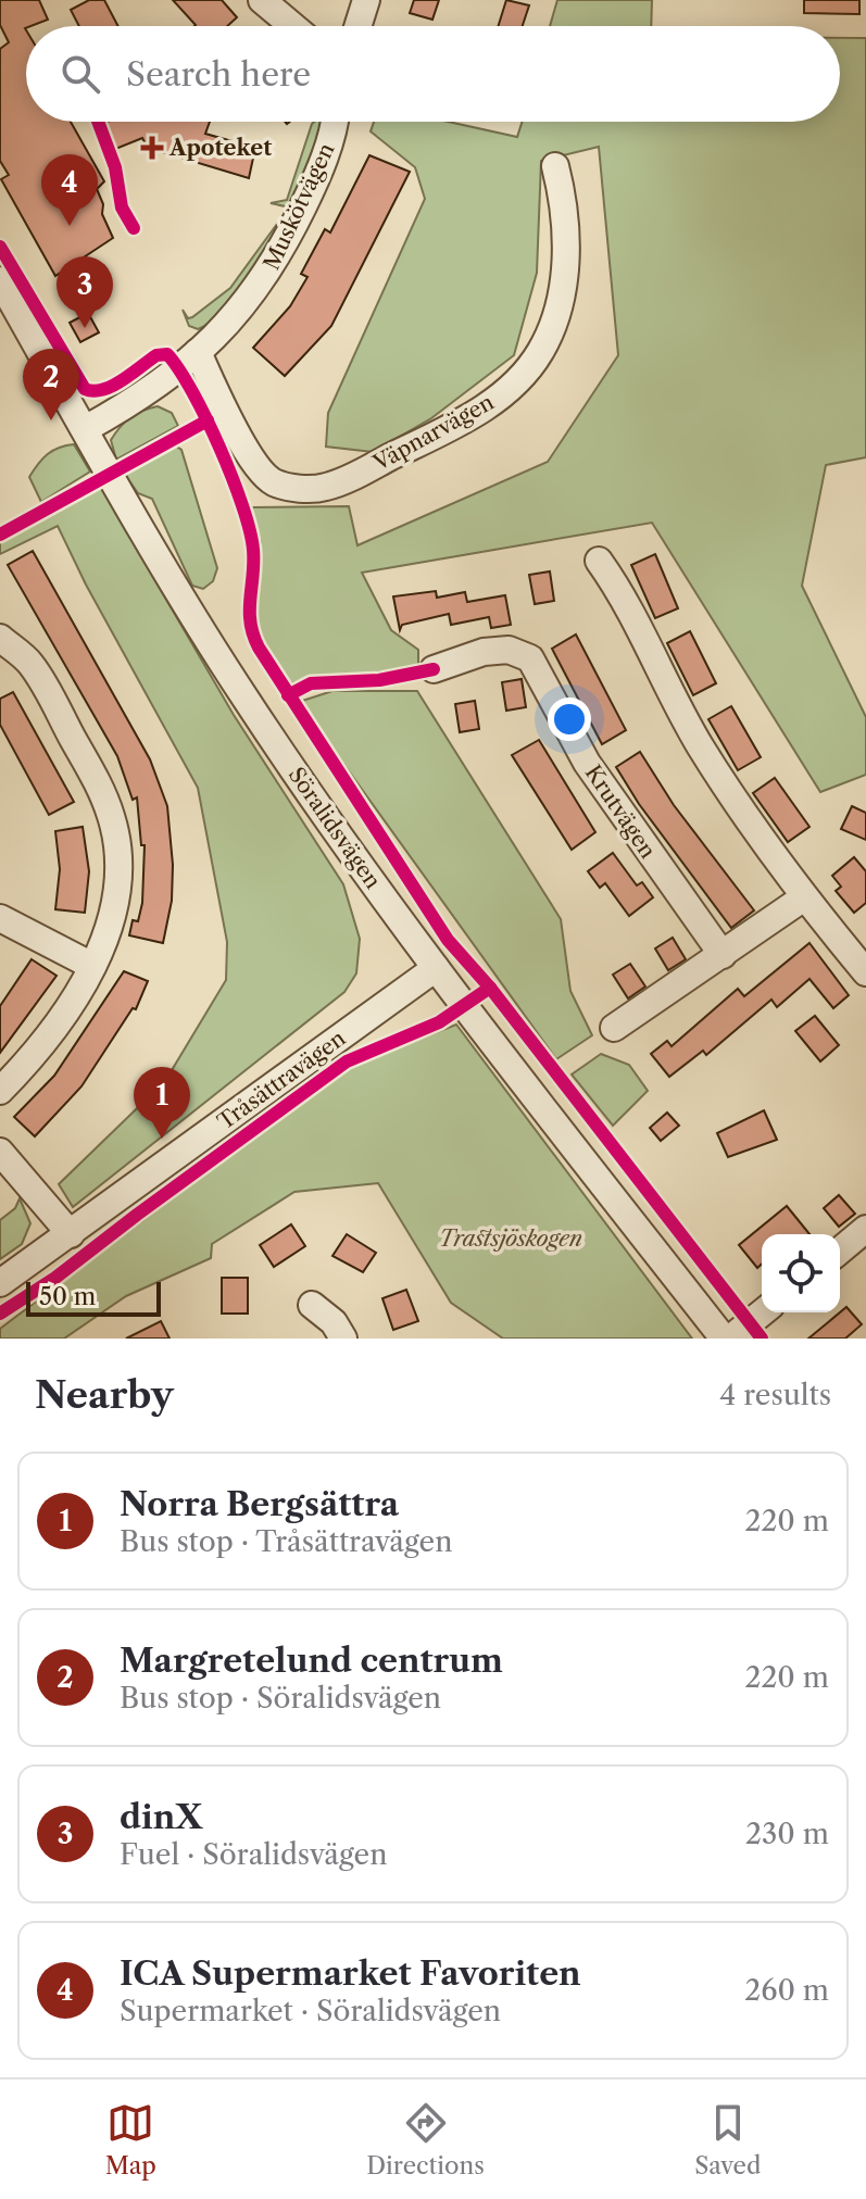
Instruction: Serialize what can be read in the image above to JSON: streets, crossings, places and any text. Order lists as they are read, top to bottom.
{
  "streets": {
    "street": [
      "Muskötvägen",
      "Väpnarvägen",
      "Krutvägen",
      "Söralidsvägen",
      "Tråsättravägen"
    ]
  },
  "crossings": [
    ["Muskötvägen", "Väpnarvägen"],
    ["Muskötvägen", "Söralidsvägen"],
    ["Söralidsvägen", "Tråsättravägen"]
  ],
  "parks": ["Trastsjöskogen"],
  "places": {
    "health": ["Apoteket"]
  },
  "scale_bar": "50 m",
  "page": {
    "search": "Search here",
    "pins": [
      "4",
      "3",
      "2",
      "1"
    ],
    "scale": "50 m",
    "heading": ["Nearby", "4 results"],
    "list": [
      {
        "mark": "1",
        "name": "Norra Bergsättra",
        "note": "Bus stop · Tråsättravägen",
        "value": "220 m"
      },
      {
        "mark": "2",
        "name": "Margretelund centrum",
        "note": "Bus stop · Söralidsvägen",
        "value": "220 m"
      },
      {
        "mark": "3",
        "name": "dinX",
        "note": "Fuel · Söralidsvägen",
        "value": "230 m"
      },
      {
        "mark": "4",
        "name": "ICA Supermarket Favoriten",
        "note": "Supermarket · Söralidsvägen",
        "value": "260 m"
      }
    ],
    "nav": ["Map", "Directions", "Saved"]
  }
}
